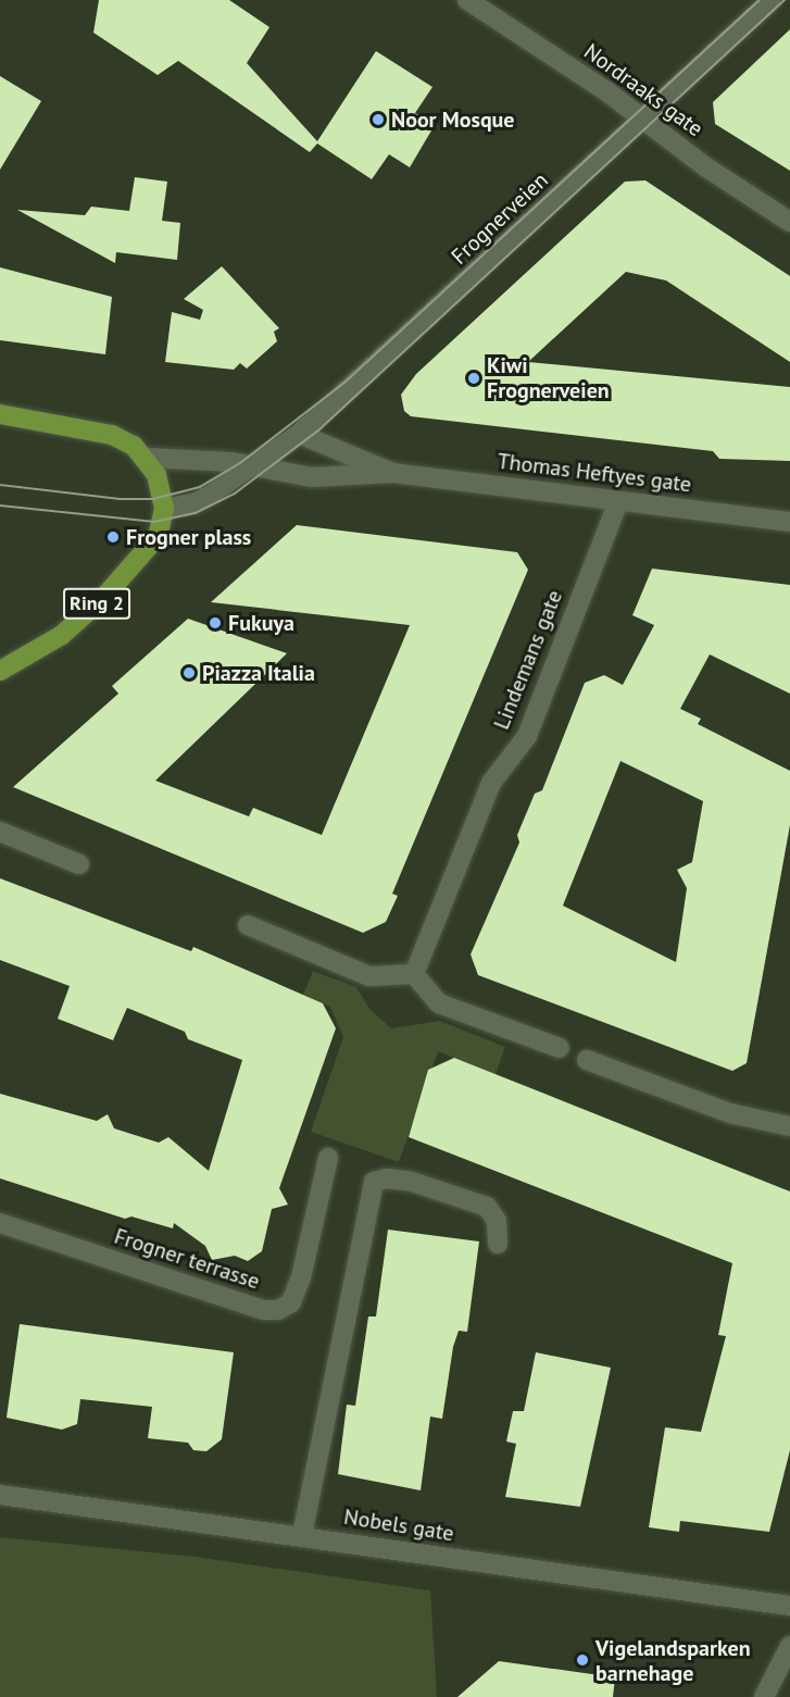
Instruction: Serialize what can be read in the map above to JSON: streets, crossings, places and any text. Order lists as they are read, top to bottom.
{
  "streets": {
    "main road": ["Ring 2"],
    "street": [
      "Nordraaks gate",
      "Frognerveien",
      "Thomas Heftyes gate",
      "Lindemans gate",
      "Frogner terrasse",
      "Nobels gate"
    ]
  },
  "crossings": [
    ["Nordraaks gate", "Frognerveien"],
    ["Frognerveien", "Thomas Heftyes gate"],
    ["Frognerveien", "Ring 2"],
    ["Thomas Heftyes gate", "Lindemans gate"]
  ],
  "places": [
    "Noor Mosque",
    "Kiwi Frognerveien",
    "Frogner plass",
    "Fukuya",
    "Piazza Italia",
    "Vigelandsparken barnehage"
  ]
}
